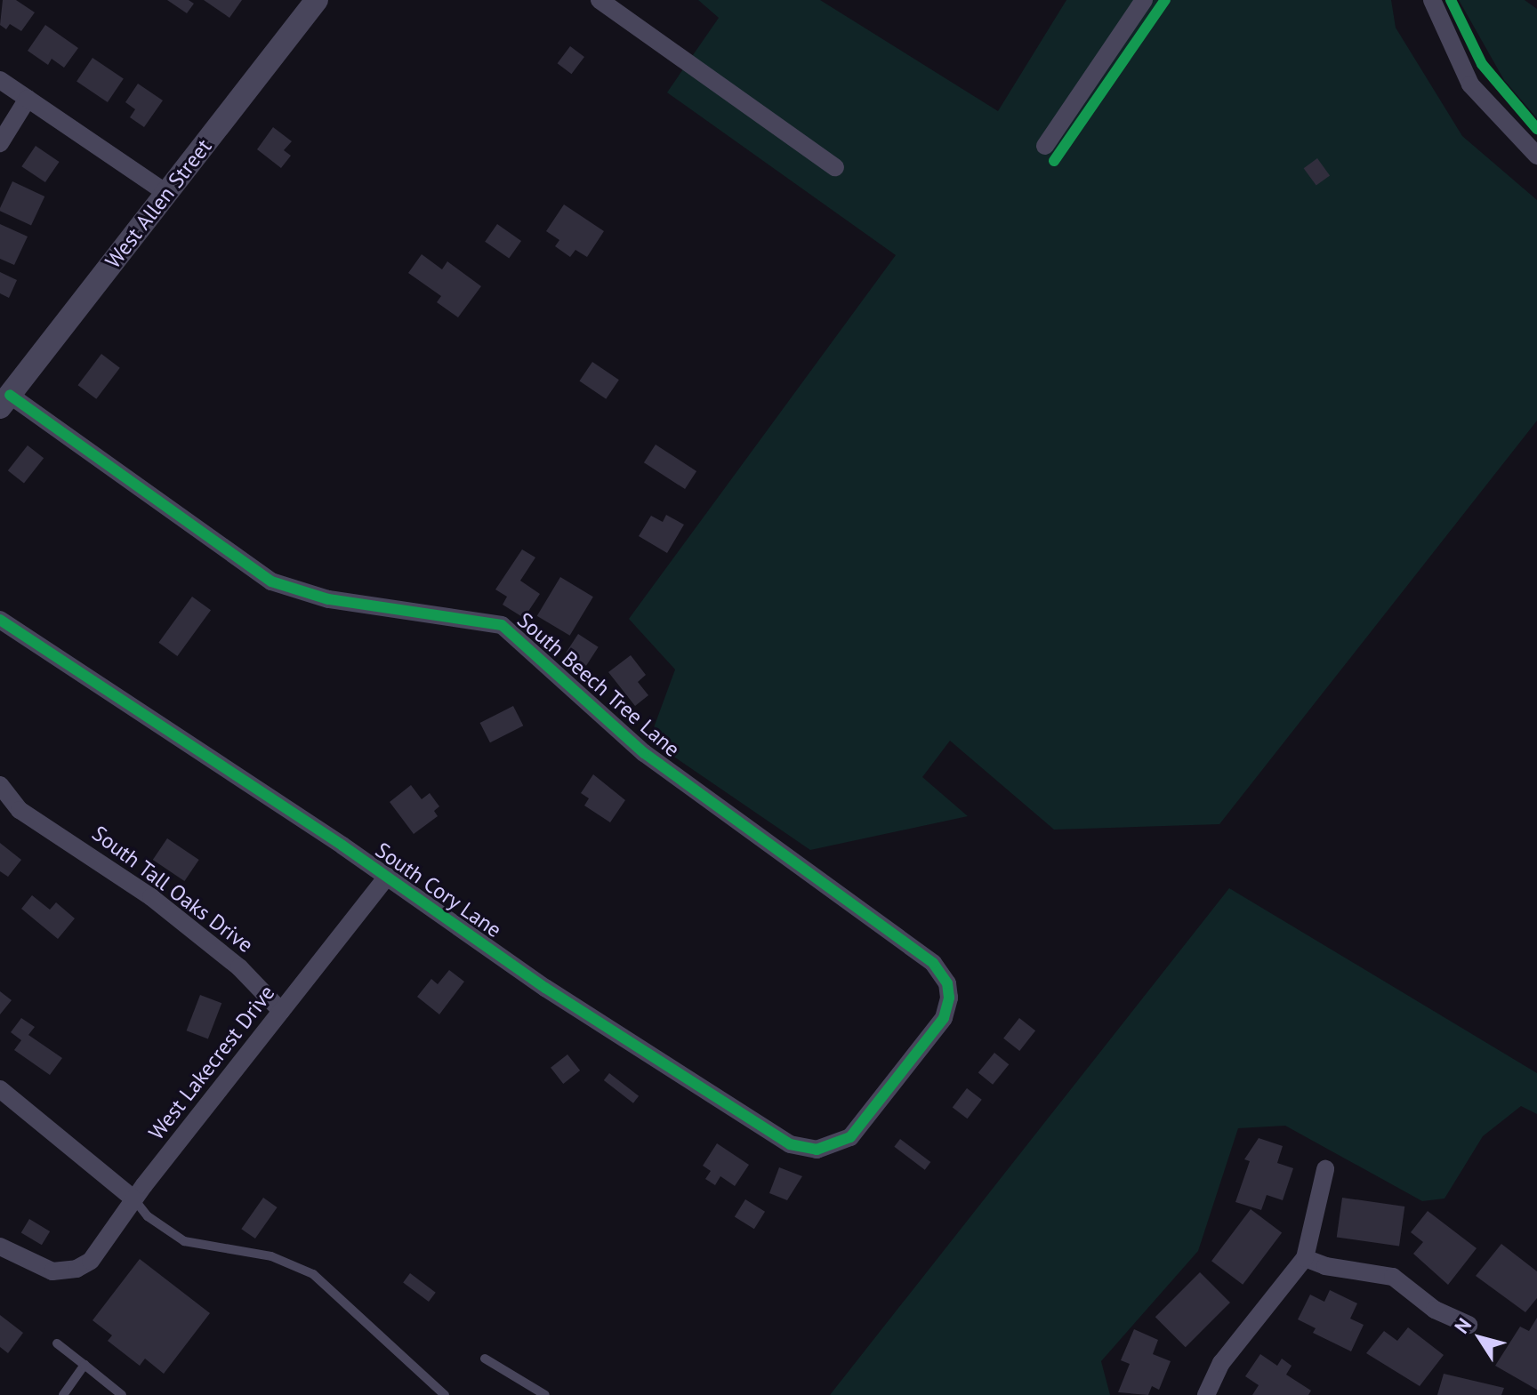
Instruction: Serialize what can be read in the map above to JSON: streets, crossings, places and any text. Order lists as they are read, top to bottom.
{
  "streets": {
    "street": [
      "West Allen Street",
      "South Beech Tree Lane",
      "South Tall Oaks Drive",
      "South Cory Lane",
      "West Lakecrest Drive"
    ]
  },
  "crossings": [
    ["West Allen Street", "South Beech Tree Lane"],
    ["South Beech Tree Lane", "South Cory Lane"],
    ["South Tall Oaks Drive", "West Lakecrest Drive"],
    ["South Cory Lane", "West Lakecrest Drive"]
  ],
  "north": "top left"
}
